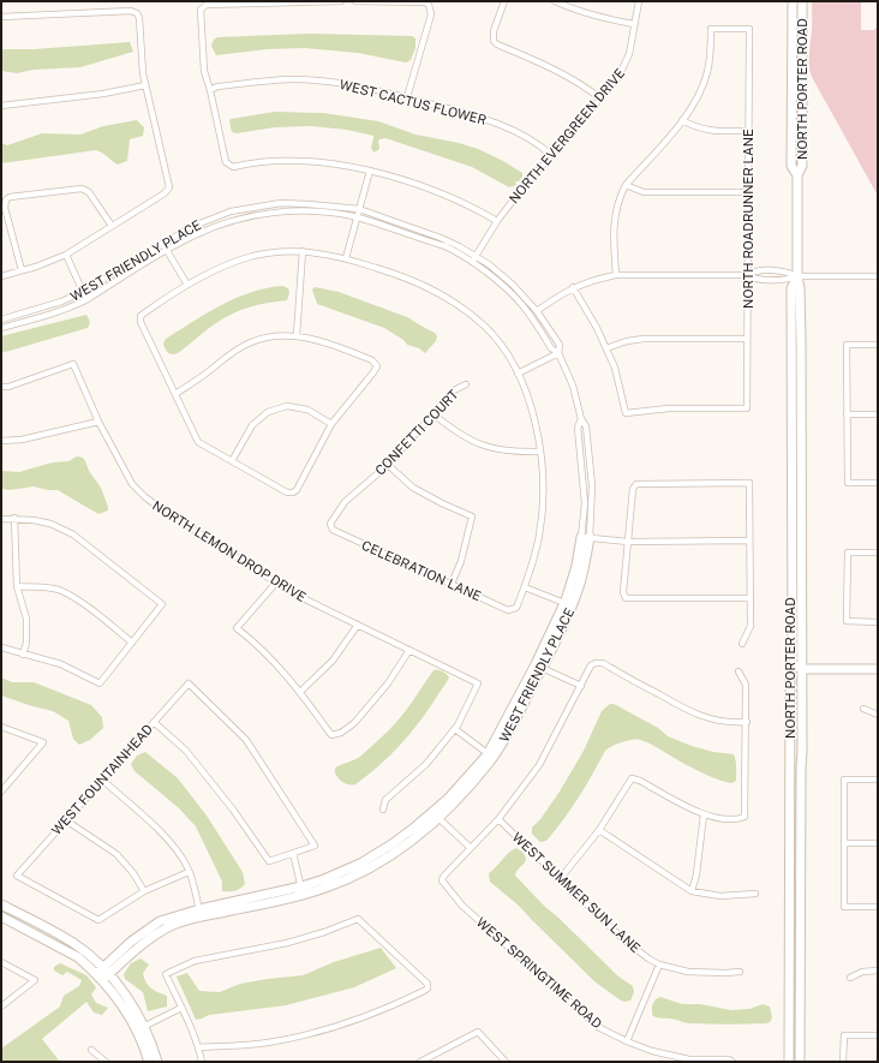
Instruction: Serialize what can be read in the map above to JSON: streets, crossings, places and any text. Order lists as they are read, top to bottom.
{
  "streets": {
    "street": [
      "NORTH PORTER ROAD",
      "WEST CACTUS FLOWER",
      "NORTH EVERGREEN DRIVE",
      "NORTH ROADRUNNER LANE",
      "WEST FRIENDLY PLACE",
      "CONFETTI COURT",
      "NORTH LEMON DROP DRIVE",
      "CELEBRATION LANE",
      "WEST FOUNTAINHEAD",
      "WEST SUMMER SUN LANE",
      "WEST SPRINGTIME ROAD"
    ]
  },
  "crossings": [
    ["WEST CACTUS FLOWER", "NORTH EVERGREEN DRIVE"],
    ["NORTH EVERGREEN DRIVE", "WEST FRIENDLY PLACE"],
    ["CONFETTI COURT", "CELEBRATION LANE"]
  ]
}
